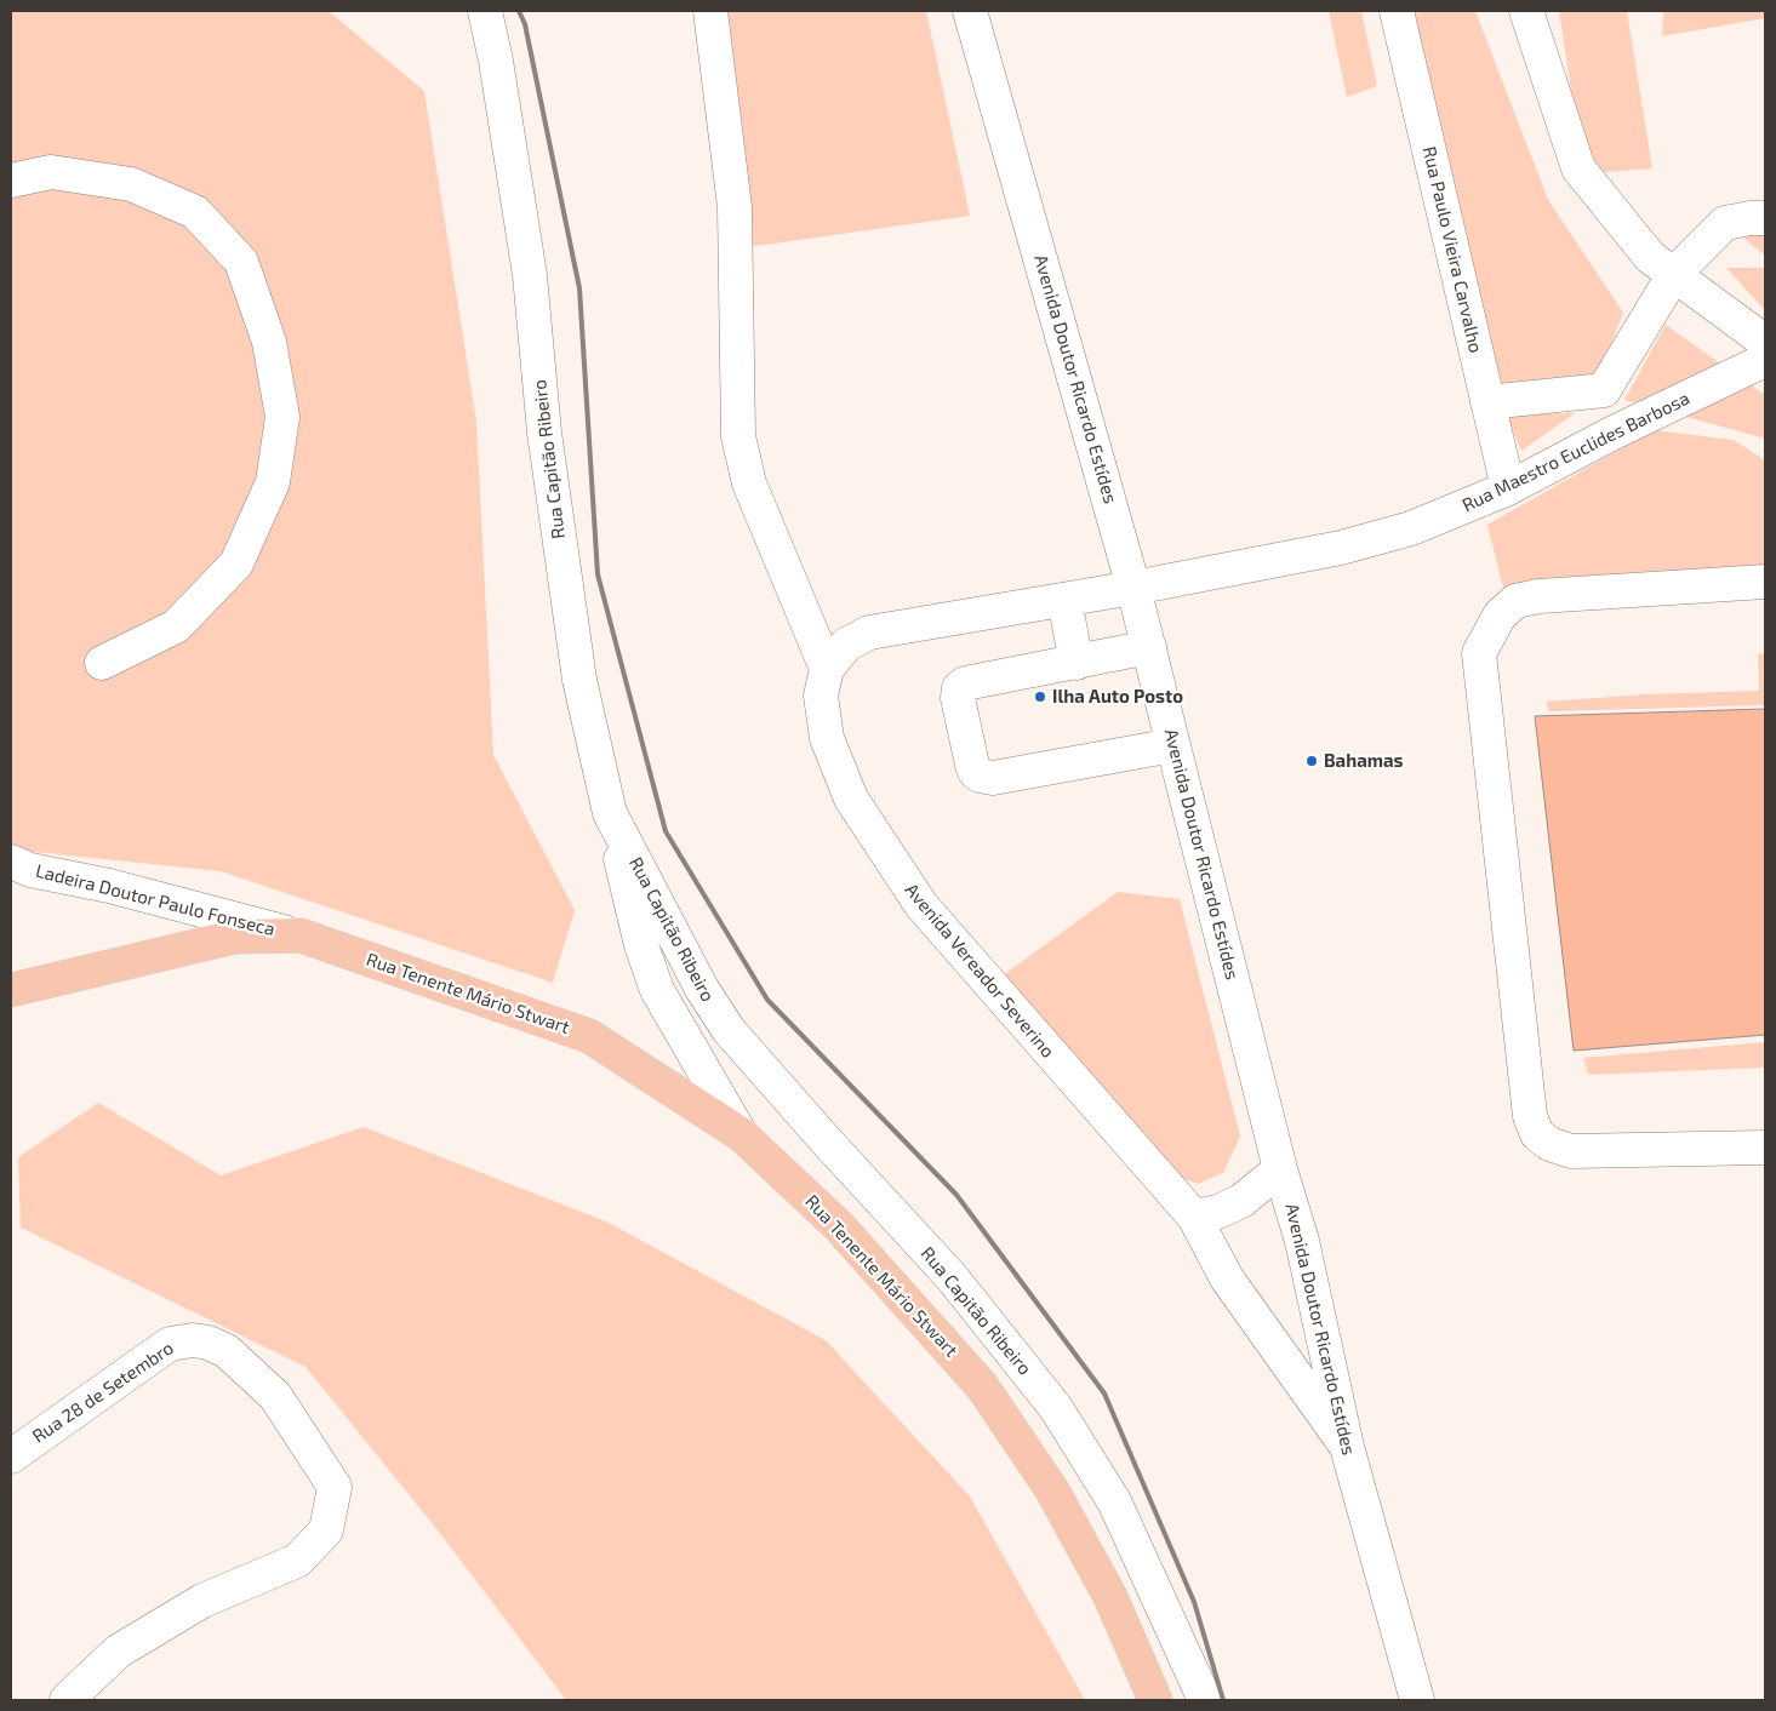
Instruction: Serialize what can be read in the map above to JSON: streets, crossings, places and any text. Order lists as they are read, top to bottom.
{
  "streets": {
    "main road": ["Rua Tenente Mário Stwart"],
    "street": [
      "Rua Paulo Vieira Carvalho",
      "Avenida Doutor Ricardo Estídes",
      "Rua Maestro Euclides Barbosa",
      "Rua Capitão Ribeiro",
      "Ladeira Doutor Paulo Fonseca",
      "Avenida Vereador Severino",
      "Rua 28 de Setembro"
    ]
  },
  "crossings": [
    ["Rua Paulo Vieira Carvalho", "Rua Maestro Euclides Barbosa"],
    ["Avenida Doutor Ricardo Estídes", "Rua Maestro Euclides Barbosa"],
    ["Avenida Doutor Ricardo Estídes", "Avenida Vereador Severino"],
    ["Rua Maestro Euclides Barbosa", "Avenida Vereador Severino"],
    ["Ladeira Doutor Paulo Fonseca", "Rua Tenente Mário Stwart"]
  ],
  "places": ["Ilha Auto Posto", "Bahamas"]
}
